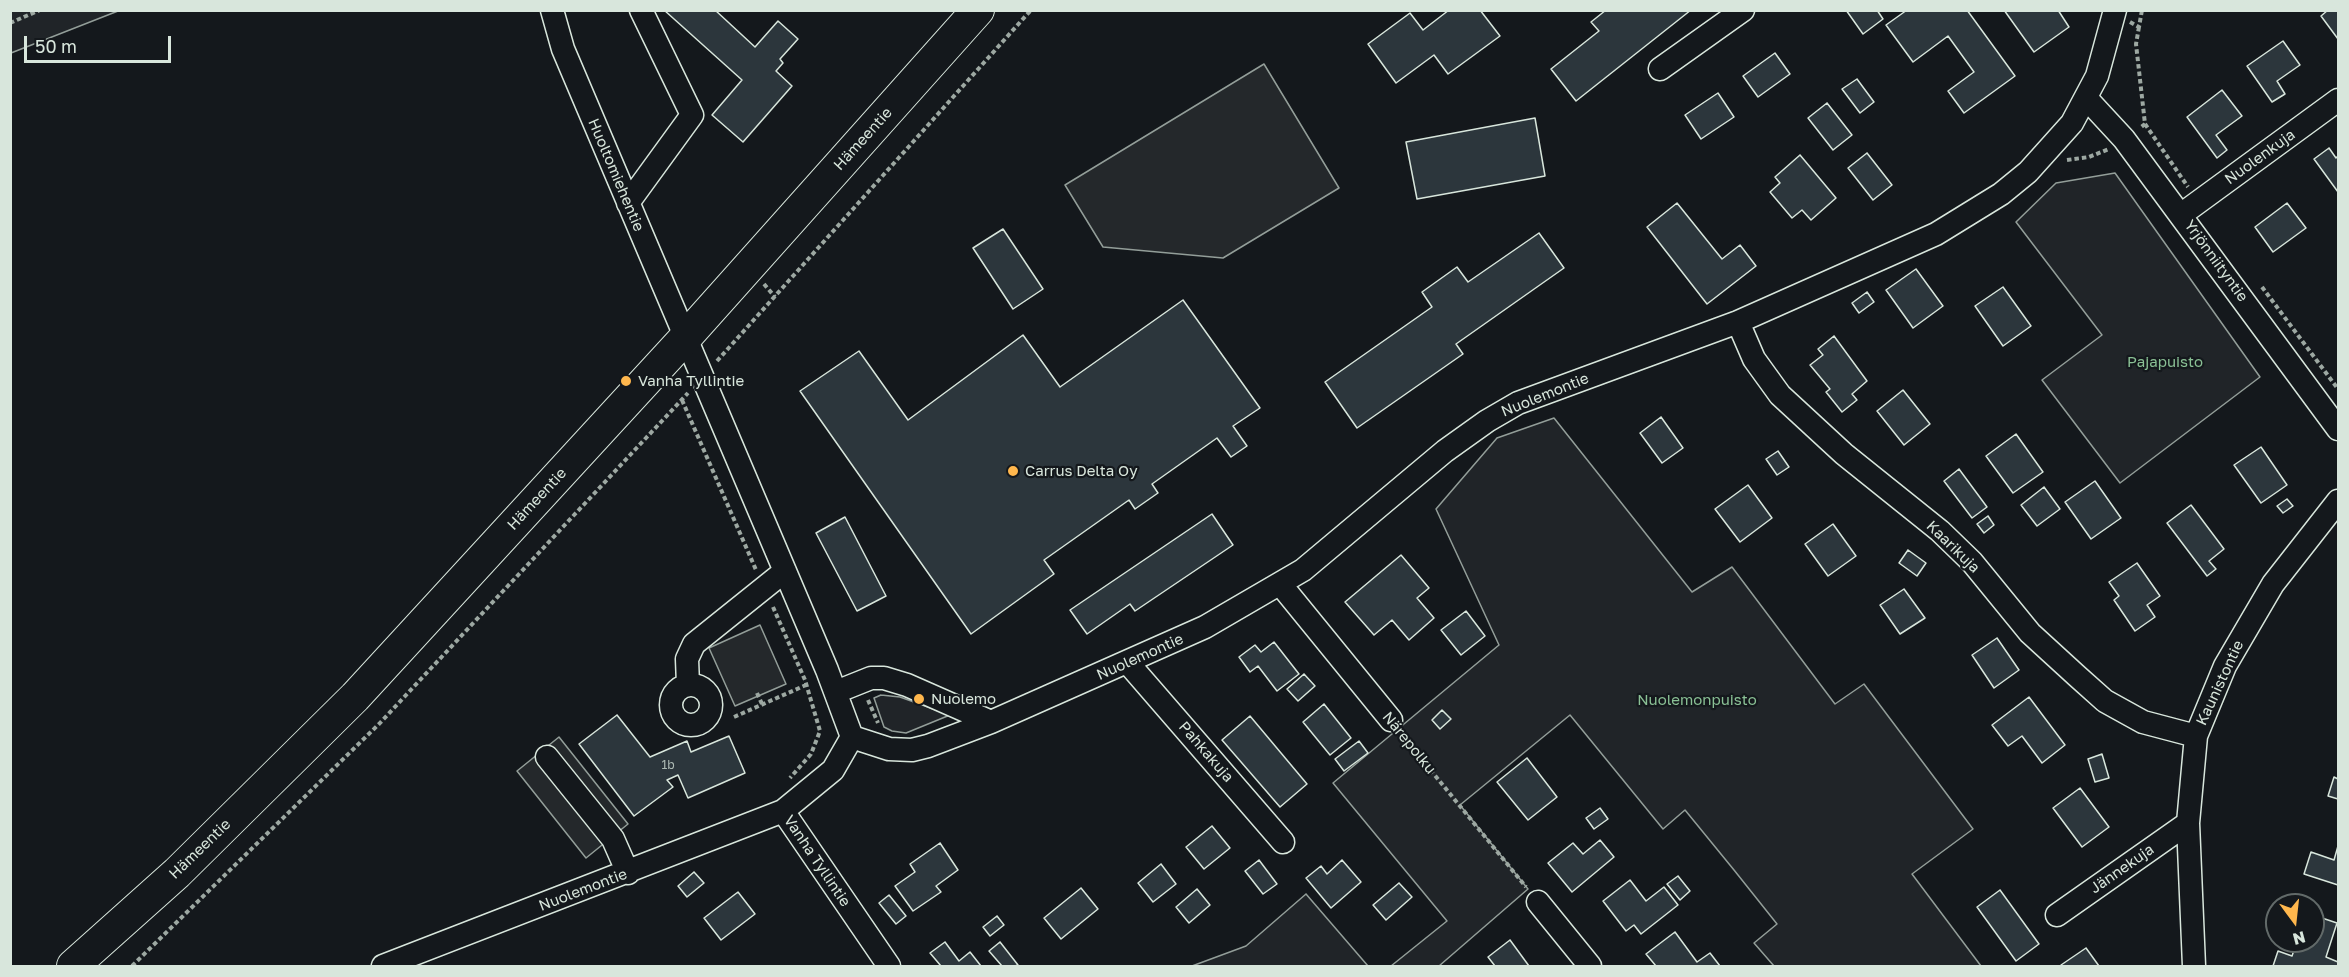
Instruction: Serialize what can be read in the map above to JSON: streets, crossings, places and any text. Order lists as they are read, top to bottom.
{
  "streets": {
    "highway": ["Hämeentie"],
    "street": [
      "Nuolenkuja",
      "Huoltomiehentie",
      "Yrjönniityntie",
      "Nuolemontie",
      "Kaarikuja",
      "Kaunistontie",
      "Närepolku",
      "Pahkakuja",
      "Vanha Tyllintie",
      "Jännekuja"
    ]
  },
  "crossings": [
    ["Hämeentie", "Huoltomiehentie"],
    ["Nuolenkuja", "Yrjönniityntie"],
    ["Yrjönniityntie", "Nuolemontie"],
    ["Nuolemontie", "Kaarikuja"],
    ["Nuolemontie", "Närepolku"],
    ["Nuolemontie", "Pahkakuja"],
    ["Nuolemontie", "Vanha Tyllintie"],
    ["Kaarikuja", "Kaunistontie"],
    ["Kaunistontie", "Jännekuja"]
  ],
  "parks": ["Pajapuisto", "Nuolemonpuisto"],
  "places": ["Vanha Tyllintie", "Carrus Delta Oy", "Nuolemo"],
  "house_numbers": ["1b"],
  "scale_bar": "50 m",
  "north": "bottom"
}
